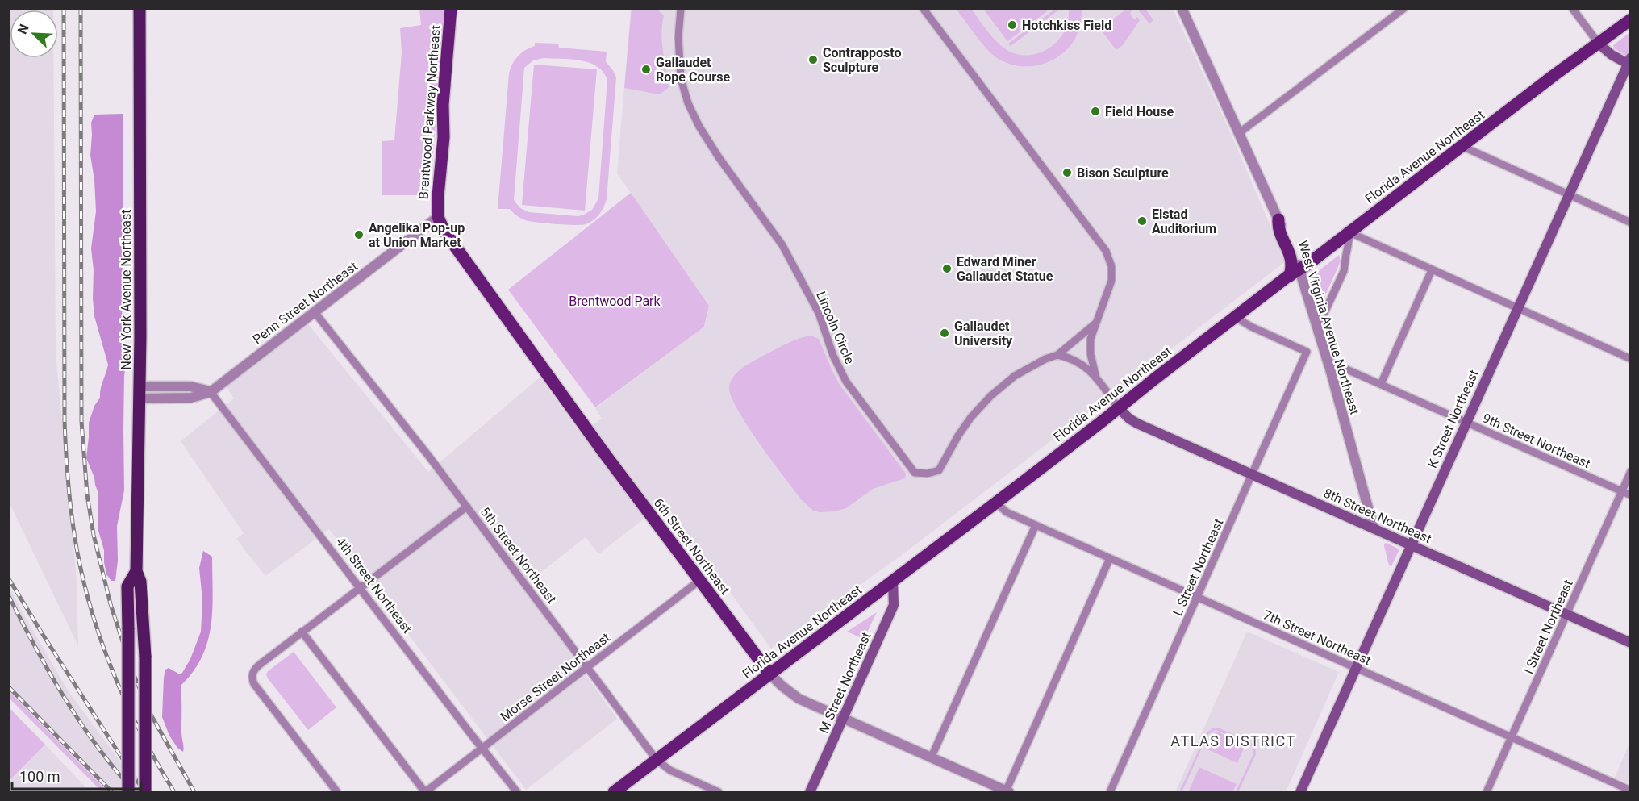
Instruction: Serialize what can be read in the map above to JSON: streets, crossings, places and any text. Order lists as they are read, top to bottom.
{
  "streets": {
    "highway": ["New York Avenue Northeast"],
    "main road": [
      "Brentwood Parkway Northeast",
      "Florida Avenue Northeast",
      "K Street Northeast",
      "8th Street Northeast",
      "6th Street Northeast",
      "M Street Northeast"
    ],
    "street": [
      "Penn Street Northeast",
      "Lincoln Circle",
      "West Virginia Avenue Northeast",
      "9th Street Northeast",
      "5th Street Northeast",
      "L Street Northeast",
      "4th Street Northeast",
      "I Street Northeast",
      "7th Street Northeast",
      "Morse Street Northeast"
    ]
  },
  "crossings": [
    ["Brentwood Parkway Northeast", "Penn Street Northeast"],
    ["Brentwood Parkway Northeast", "6th Street Northeast"],
    ["Florida Avenue Northeast", "Lincoln Circle"],
    ["Florida Avenue Northeast", "West Virginia Avenue Northeast"],
    ["Florida Avenue Northeast", "8th Street Northeast"],
    ["Florida Avenue Northeast", "6th Street Northeast"],
    ["Florida Avenue Northeast", "5th Street Northeast"],
    ["Florida Avenue Northeast", "L Street Northeast"],
    ["Florida Avenue Northeast", "7th Street Northeast"],
    ["Florida Avenue Northeast", "M Street Northeast"],
    ["Penn Street Northeast", "6th Street Northeast"],
    ["Penn Street Northeast", "5th Street Northeast"],
    ["Penn Street Northeast", "4th Street Northeast"],
    ["Lincoln Circle", "8th Street Northeast"],
    ["West Virginia Avenue Northeast", "9th Street Northeast"],
    ["West Virginia Avenue Northeast", "8th Street Northeast"],
    ["K Street Northeast", "9th Street Northeast"],
    ["K Street Northeast", "8th Street Northeast"],
    ["K Street Northeast", "7th Street Northeast"],
    ["9th Street Northeast", "I Street Northeast"],
    ["8th Street Northeast", "L Street Northeast"],
    ["8th Street Northeast", "I Street Northeast"],
    ["6th Street Northeast", "Morse Street Northeast"],
    ["6th Street Northeast", "M Street Northeast"],
    ["5th Street Northeast", "Morse Street Northeast"],
    ["L Street Northeast", "7th Street Northeast"],
    ["4th Street Northeast", "Morse Street Northeast"],
    ["I Street Northeast", "7th Street Northeast"]
  ],
  "districts": ["ATLAS DISTRICT"],
  "parks": ["Brentwood Park"],
  "places": [
    "Hotchkiss Field",
    "Contrapposto Sculpture",
    "Gallaudet Rope Course",
    "Field House",
    "Bison Sculpture",
    "Elstad Auditorium",
    "Angelika Pop-up at Union Market",
    "Edward Miner Gallaudet Statue",
    "Gallaudet University"
  ],
  "scale_bar": "100 m",
  "north": "top left"
}
